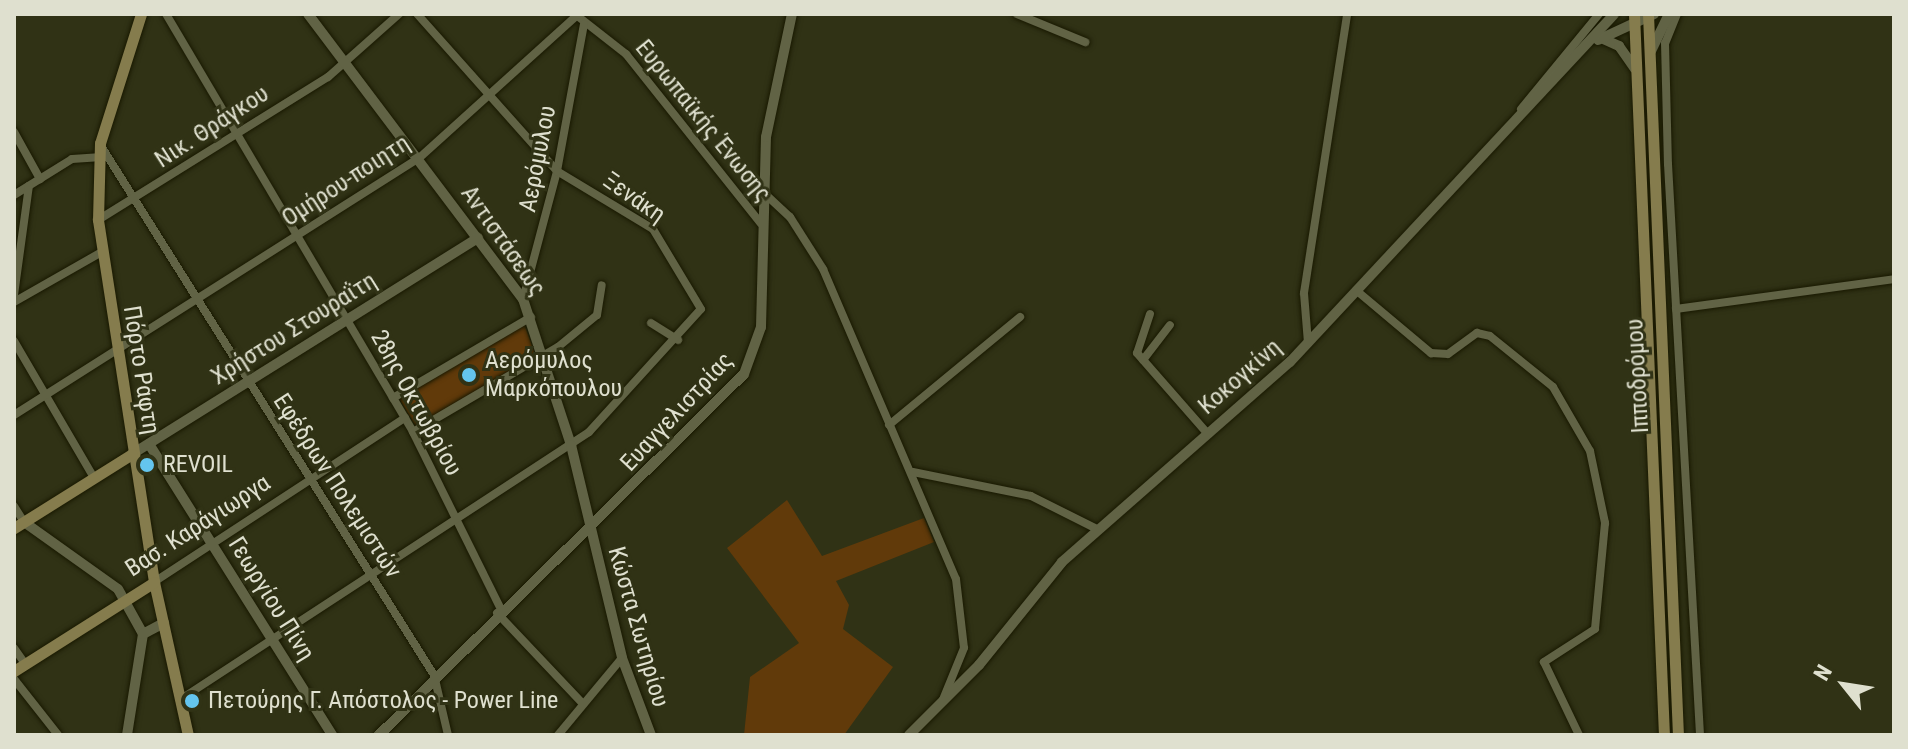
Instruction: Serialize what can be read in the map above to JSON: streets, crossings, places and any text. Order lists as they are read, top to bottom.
{
  "streets": {
    "main road": ["Πόρτο Ράφτη", "Ιπποδρόμου", "Βασ. Καράγιωργα"],
    "street": [
      "Ευρωπαϊκής Ένωσης",
      "Νικ. Θράγκου",
      "Αερόμυλου",
      "Ομήρου-ποιητη",
      "Ξενάκη",
      "Αντιστάσεως",
      "Χρήστου Στουραΐτη",
      "Κοκογκίνη",
      "28ης Οκτωβρίου",
      "Ευαγγελιστρίας",
      "Εφέδρων Πολεμιστών",
      "Γεωργίου Πίνη",
      "Κώστα Σωτηρίου"
    ]
  },
  "crossings": [
    ["Ευρωπαϊκής Ένωσης", "Αερόμυλου"],
    ["Ευρωπαϊκής Ένωσης", "Ομήρου-ποιητη"],
    ["Ευρωπαϊκής Ένωσης", "Ευαγγελιστρίας"],
    ["Νικ. Θράγκου", "Αντιστάσεως"],
    ["Νικ. Θράγκου", "Πόρτο Ράφτη"],
    ["Νικ. Θράγκου", "28ης Οκτωβρίου"],
    ["Νικ. Θράγκου", "Εφέδρων Πολεμιστών"],
    ["Αερόμυλου", "Ξενάκη"],
    ["Αερόμυλου", "Αντιστάσεως"],
    ["Ομήρου-ποιητη", "Ξενάκη"],
    ["Ομήρου-ποιητη", "Αντιστάσεως"],
    ["Ομήρου-ποιητη", "Πόρτο Ράφτη"],
    ["Ομήρου-ποιητη", "28ης Οκτωβρίου"],
    ["Ομήρου-ποιητη", "Εφέδρων Πολεμιστών"],
    ["Αντιστάσεως", "Χρήστου Στουραΐτη"],
    ["Αντιστάσεως", "Ευαγγελιστρίας"],
    ["Αντιστάσεως", "Κώστα Σωτηρίου"],
    ["Χρήστου Στουραΐτη", "Πόρτο Ράφτη"],
    ["Χρήστου Στουραΐτη", "28ης Οκτωβρίου"],
    ["Χρήστου Στουραΐτη", "Εφέδρων Πολεμιστών"],
    ["Χρήστου Στουραΐτη", "Γεωργίου Πίνη"],
    ["Πόρτο Ράφτη", "Εφέδρων Πολεμιστών"],
    ["Πόρτο Ράφτη", "Βασ. Καράγιωργα"],
    ["28ης Οκτωβρίου", "Ευαγγελιστρίας"],
    ["28ης Οκτωβρίου", "Βασ. Καράγιωργα"],
    ["Ευαγγελιστρίας", "Εφέδρων Πολεμιστών"],
    ["Ευαγγελιστρίας", "Κώστα Σωτηρίου"],
    ["Εφέδρων Πολεμιστών", "Βασ. Καράγιωργα"],
    ["Βασ. Καράγιωργα", "Γεωργίου Πίνη"]
  ],
  "places": ["Αερόμυλος Μαρκόπουλου", "REVOIL", "Πετούρης Γ. Απόστολος - Power Line"],
  "north": "top left"
}
